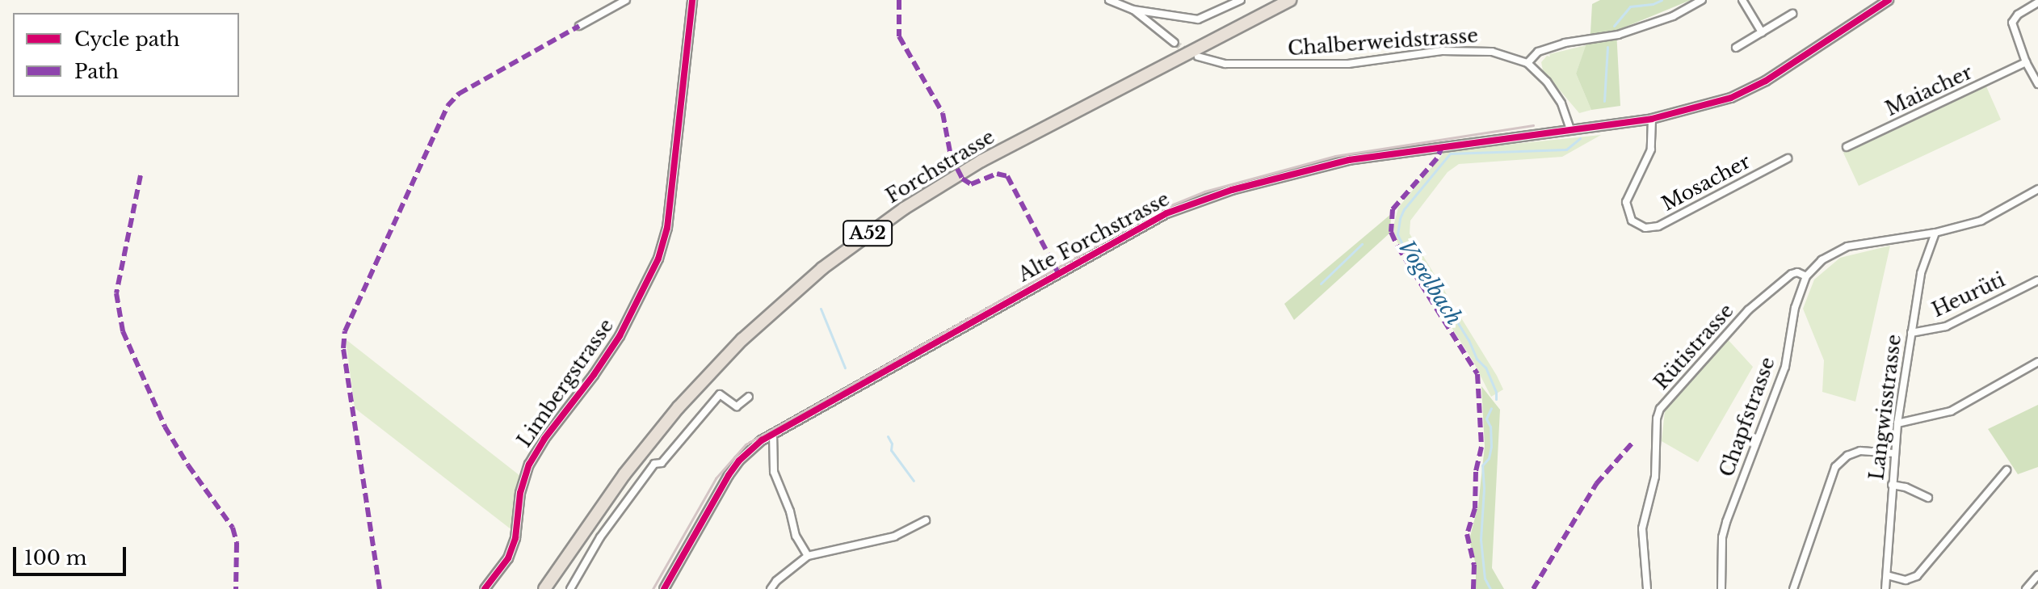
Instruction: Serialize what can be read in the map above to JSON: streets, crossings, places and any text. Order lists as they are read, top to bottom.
{
  "streets": {
    "highway": ["Forchstrasse", "A52"],
    "street": [
      "Chalberweidstrasse",
      "Maiacher",
      "Mosacher",
      "Alte Forchstrasse",
      "Heurüti",
      "Rütistrasse",
      "Limbergstrasse",
      "Langwisstrasse",
      "Chapfstrasse"
    ]
  },
  "crossings": [
    ["Chalberweidstrasse", "Alte Forchstrasse"],
    ["Mosacher", "Alte Forchstrasse"],
    ["Heurüti", "Langwisstrasse"],
    ["Rütistrasse", "Chapfstrasse"],
    ["Langwisstrasse", "Chapfstrasse"]
  ],
  "water": ["Vogelbach"],
  "legend": ["Cycle path", "Path"],
  "scale_bar": "100 m"
}
